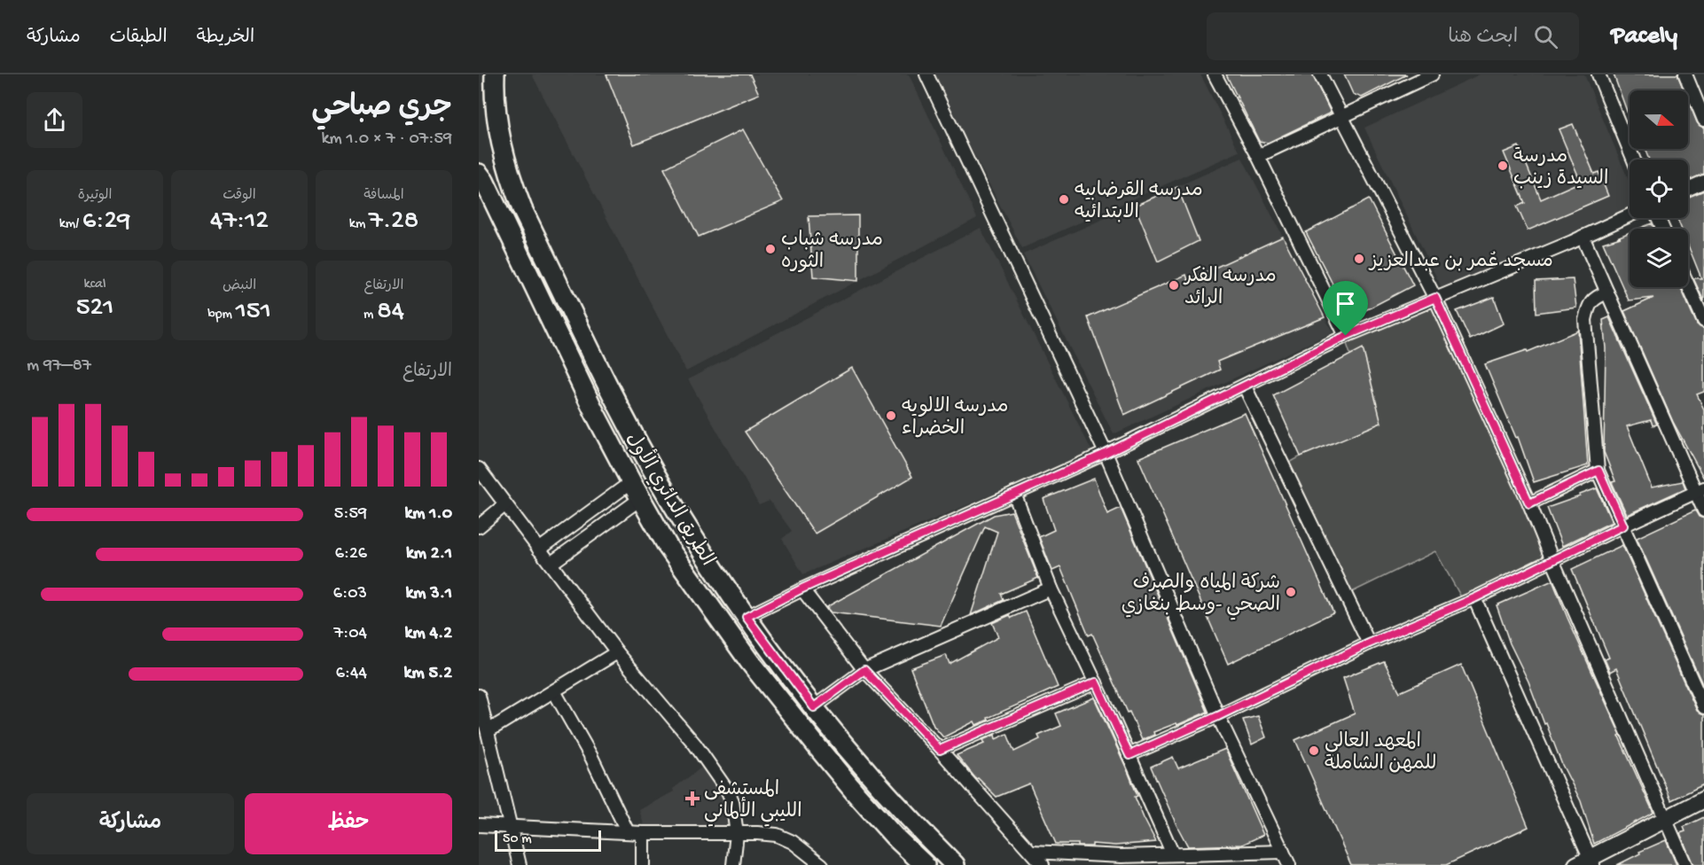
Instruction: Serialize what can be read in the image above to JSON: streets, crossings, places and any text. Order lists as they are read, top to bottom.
{
  "streets": {
    "main road": ["الطريق الدائري الأول"]
  },
  "places": {
    "other": [
      "مدرسة السيدة زينب",
      "مدرسه القرضابيه الابتدائيه",
      "مدرسه شباب الثوره",
      "مسجد عُمر بن عبدالعزيز",
      "مدرسه الفكر الرائد",
      "مدرسه الالويه الخضراء",
      "شركة المياه والصرف الصحي -وسط بنغازي",
      "المعهد العالي للمهن الشاملة"
    ],
    "health": ["المستشفى الليبي الألماني"]
  },
  "scale_bar": "50 m",
  "north": "right",
  "page": {
    "header": "Pacely",
    "search": "ابحث هنا",
    "nav": ["الخريطة", "الطبقات", "مشاركة"],
    "heading": ["جري صباحي", "07:59 · 7 × 1.0 km"],
    "stats": [
      ["المسافة", "7.28 km"],
      ["الوقت", "47:12"],
      ["الوتيرة", "6:29 /km"],
      ["الارتفاع", "84 m"],
      ["النبض", "151 bpm"],
      ["kcal", "521"]
    ],
    "chart": ["الارتفاع", "87–97 m"],
    "list": [
      {
        "name": "1.0 km",
        "note": "5:59"
      },
      {
        "name": "2.1 km",
        "note": "6:26"
      },
      {
        "name": "3.1 km",
        "note": "6:03"
      },
      {
        "name": "4.2 km",
        "note": "7:04"
      },
      {
        "name": "5.2 km",
        "note": "6:44"
      }
    ],
    "buttons": ["حفظ", "مشاركة"],
    "scale": "50 m"
  }
}
